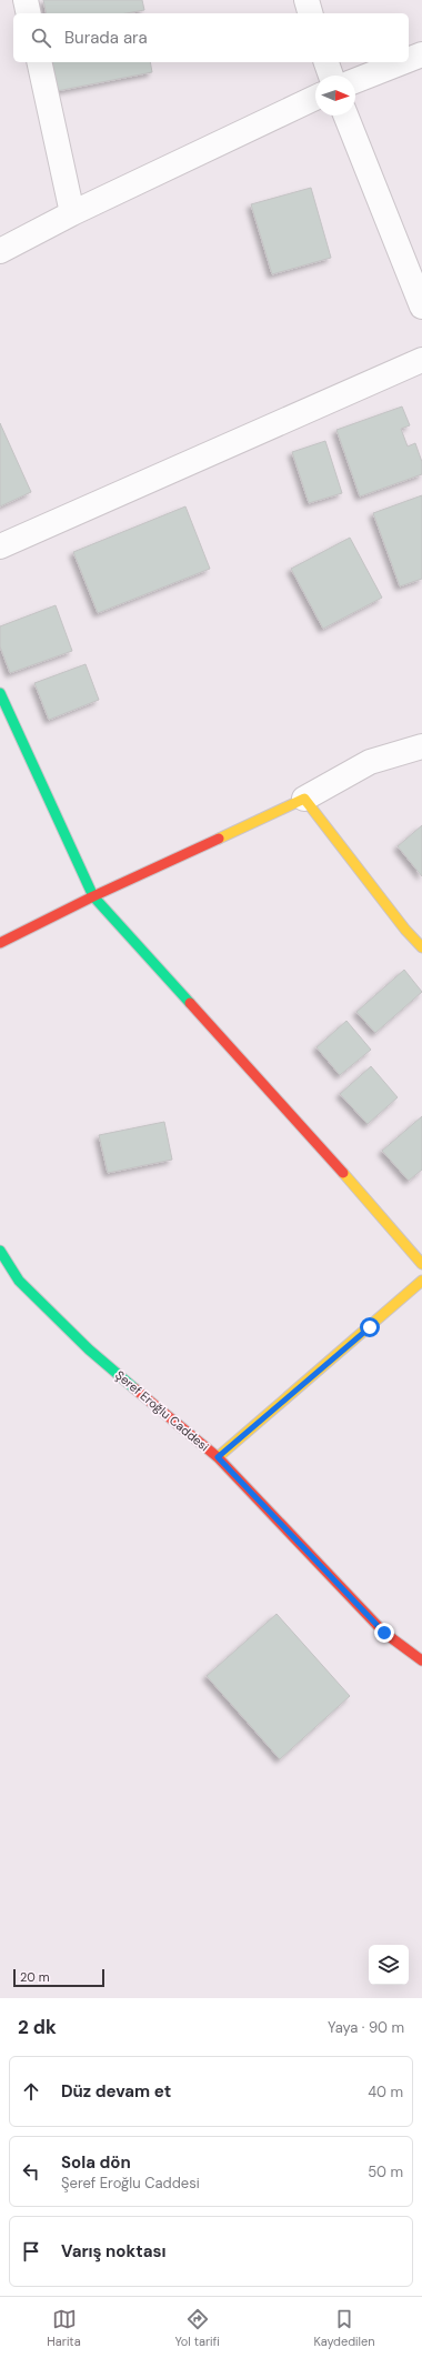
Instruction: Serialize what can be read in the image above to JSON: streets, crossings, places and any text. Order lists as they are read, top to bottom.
{
  "streets": {
    "street": ["Şeref Eroğlu Caddesi"]
  },
  "scale_bar": "20 m",
  "north": "right",
  "page": {
    "search": "Burada ara",
    "scale": "20 m",
    "heading": ["2 dk", "Yaya · 90 m"],
    "list": [
      ["Düz devam et", "40 m"],
      ["Sola dön", "Şeref Eroğlu Caddesi", "50 m"],
      "Varış noktası"
    ],
    "nav": ["Harita", "Yol tarifi", "Kaydedilen"]
  }
}
